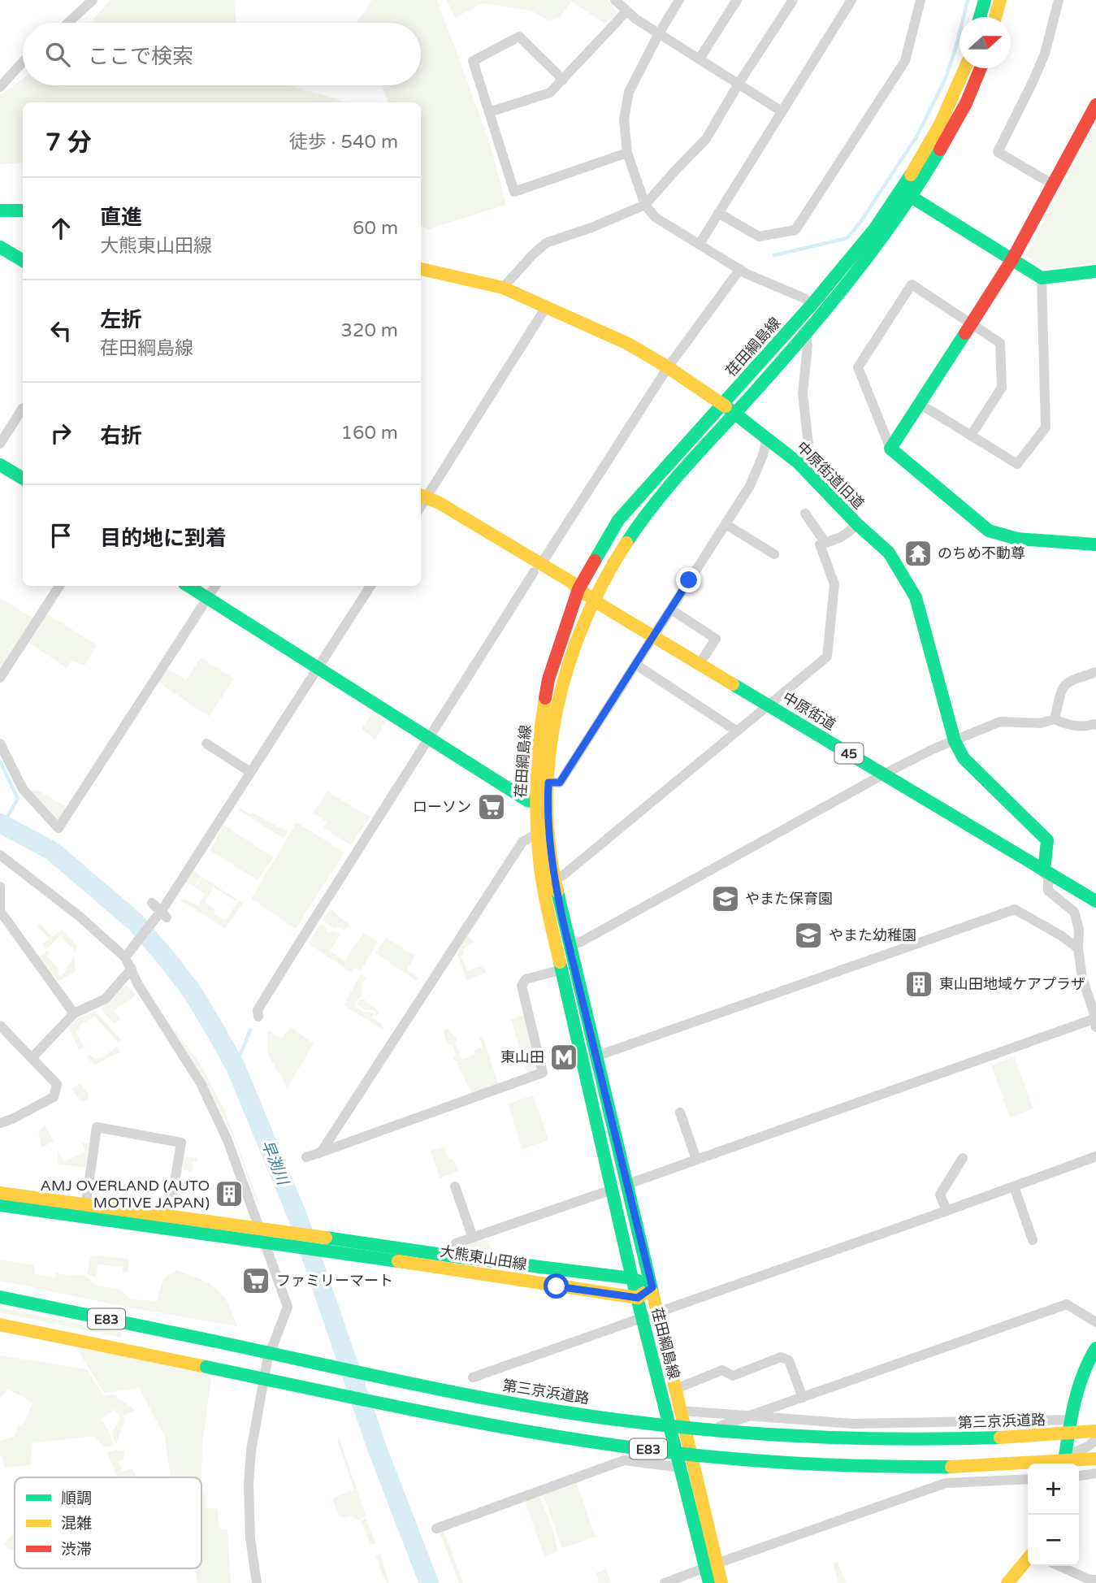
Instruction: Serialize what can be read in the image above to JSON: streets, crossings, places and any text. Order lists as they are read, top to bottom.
{
  "streets": {
    "main road": [
      "荏田綱島線",
      "中原街道旧道",
      "中原街道",
      "45",
      "大熊東山田線",
      "E83",
      "第三京浜道路"
    ]
  },
  "crossings": [
    ["荏田綱島線", "中原街道旧道"],
    ["荏田綱島線", "中原街道"],
    ["荏田綱島線", "大熊東山田線"],
    ["中原街道旧道", "中原街道"]
  ],
  "water": ["早渕川"],
  "places": {
    "temple": ["のちめ不動尊"],
    "supermarket": ["ローソン", "ファミリーマート"],
    "school or university": ["やまた保育園", "やまた幼稚園"],
    "building": ["東山田地域ケアプラザ", "AMJ OVERLAND (AUTO MOTIVE JAPAN)"],
    "metro station": ["東山田"]
  },
  "legend": ["順調", "混雑", "渋滞"],
  "north": "right",
  "page": {
    "search": "ここで検索",
    "heading": ["7 分", "徒歩 · 540 m"],
    "list": [
      ["直進", "大熊東山田線", "60 m"],
      ["左折", "荏田綱島線", "320 m"],
      ["右折", "160 m"],
      "目的地に到着"
    ],
    "map_buttons": ["+", "−"]
  }
}
